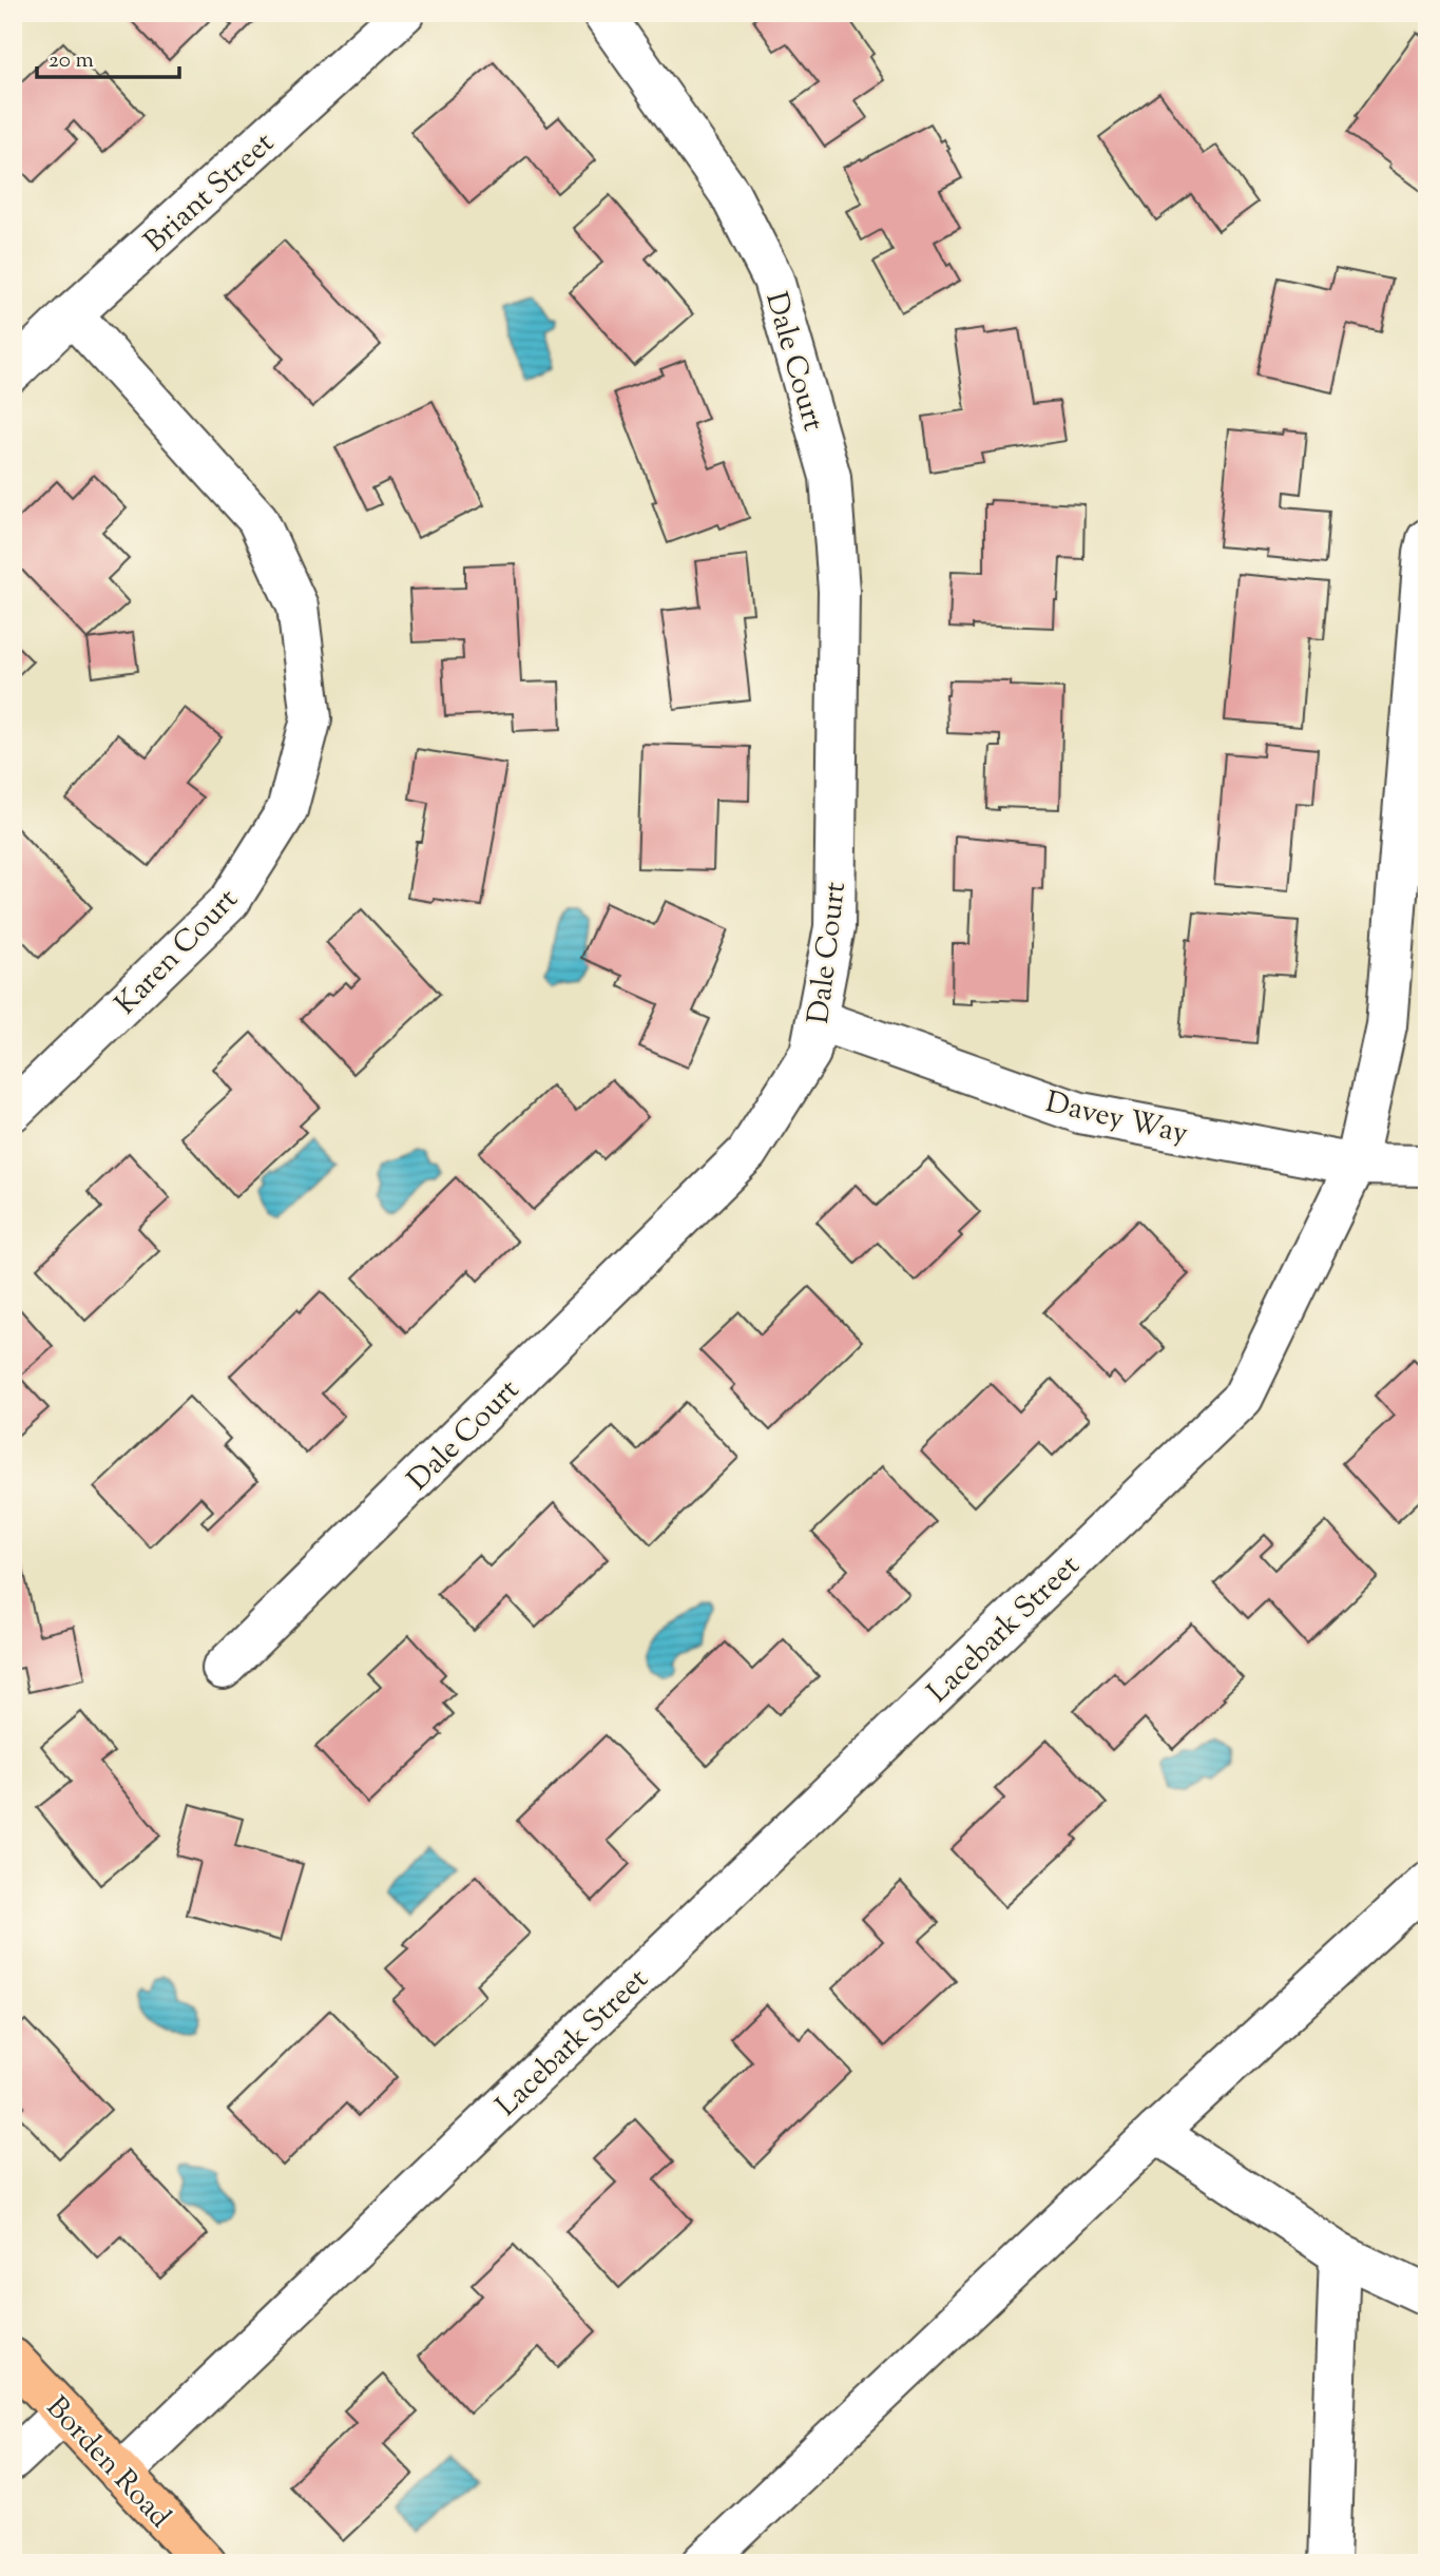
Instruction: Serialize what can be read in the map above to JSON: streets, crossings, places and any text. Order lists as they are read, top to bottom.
{
  "streets": {
    "main road": ["Borden Road"],
    "street": [
      "Briant Street",
      "Dale Court",
      "Karen Court",
      "Davey Way",
      "Lacebark Street"
    ]
  },
  "crossings": [
    ["Briant Street", "Karen Court"],
    ["Dale Court", "Davey Way"],
    ["Davey Way", "Lacebark Street"],
    ["Lacebark Street", "Borden Road"]
  ],
  "scale_bar": "20 m"
}
